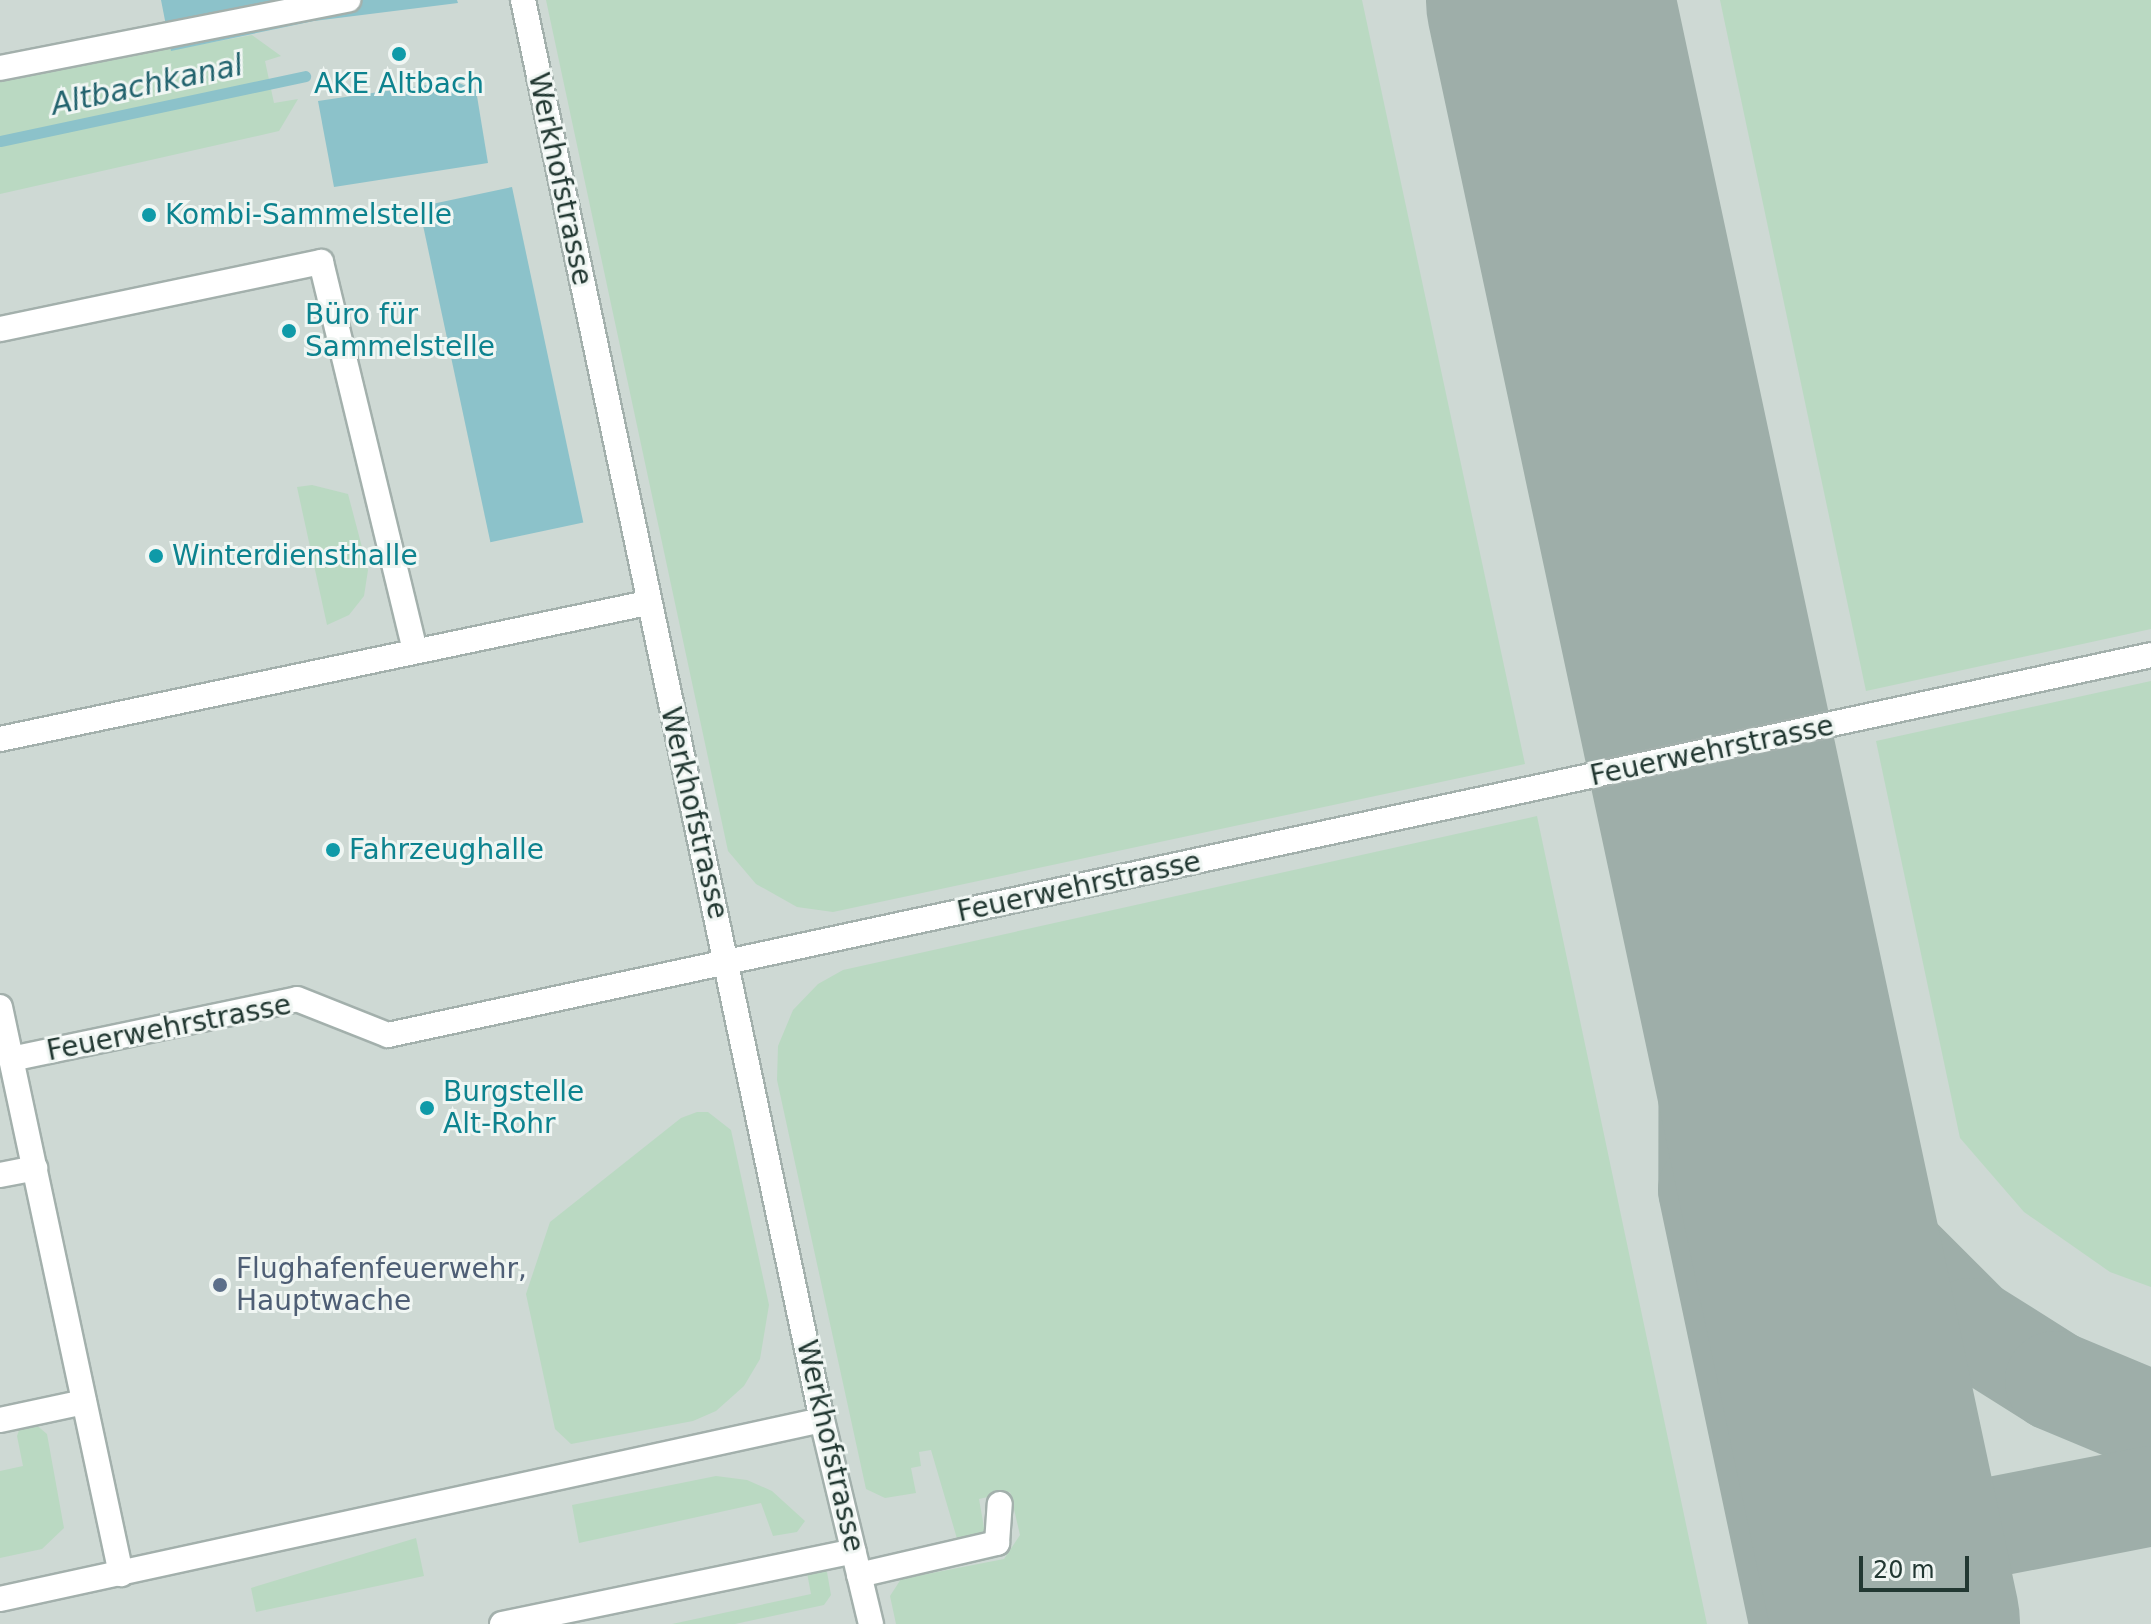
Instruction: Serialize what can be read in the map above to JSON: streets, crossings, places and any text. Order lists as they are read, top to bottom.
{
  "streets": {
    "lane": ["Werkhofstrasse", "Feuerwehrstrasse"]
  },
  "crossings": [
    ["Werkhofstrasse", "Feuerwehrstrasse"]
  ],
  "water": ["Altbachkanal"],
  "places": [
    "AKE Altbach",
    "Kombi-Sammelstelle",
    "Büro für Sammelstelle",
    "Winterdiensthalle",
    "Fahrzeughalle",
    "Burgstelle Alt-Rohr",
    "Flughafenfeuerwehr, Hauptwache"
  ],
  "scale_bar": "20 m"
}
